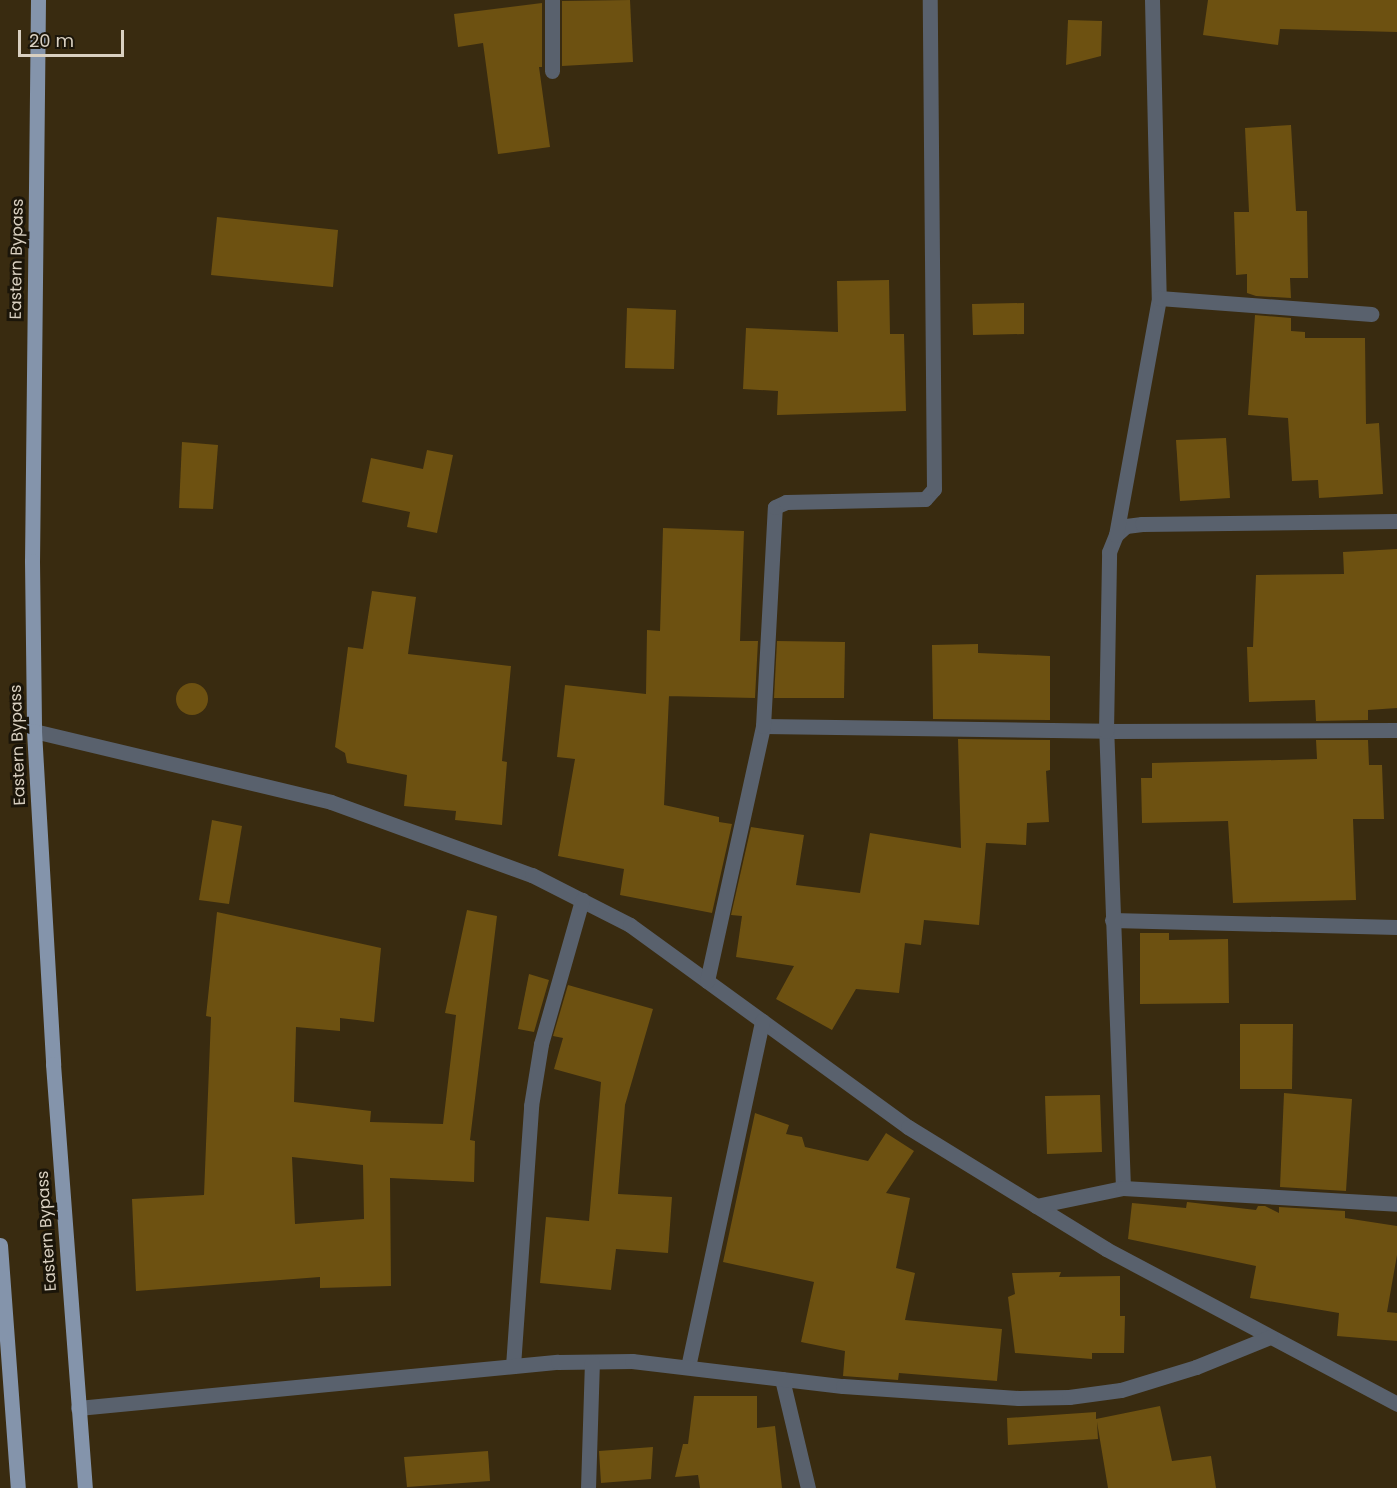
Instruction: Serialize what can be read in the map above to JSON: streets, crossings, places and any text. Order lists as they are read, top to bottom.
{
  "streets": {
    "main road": ["Eastern Bypass"]
  },
  "scale_bar": "20 m"
}
